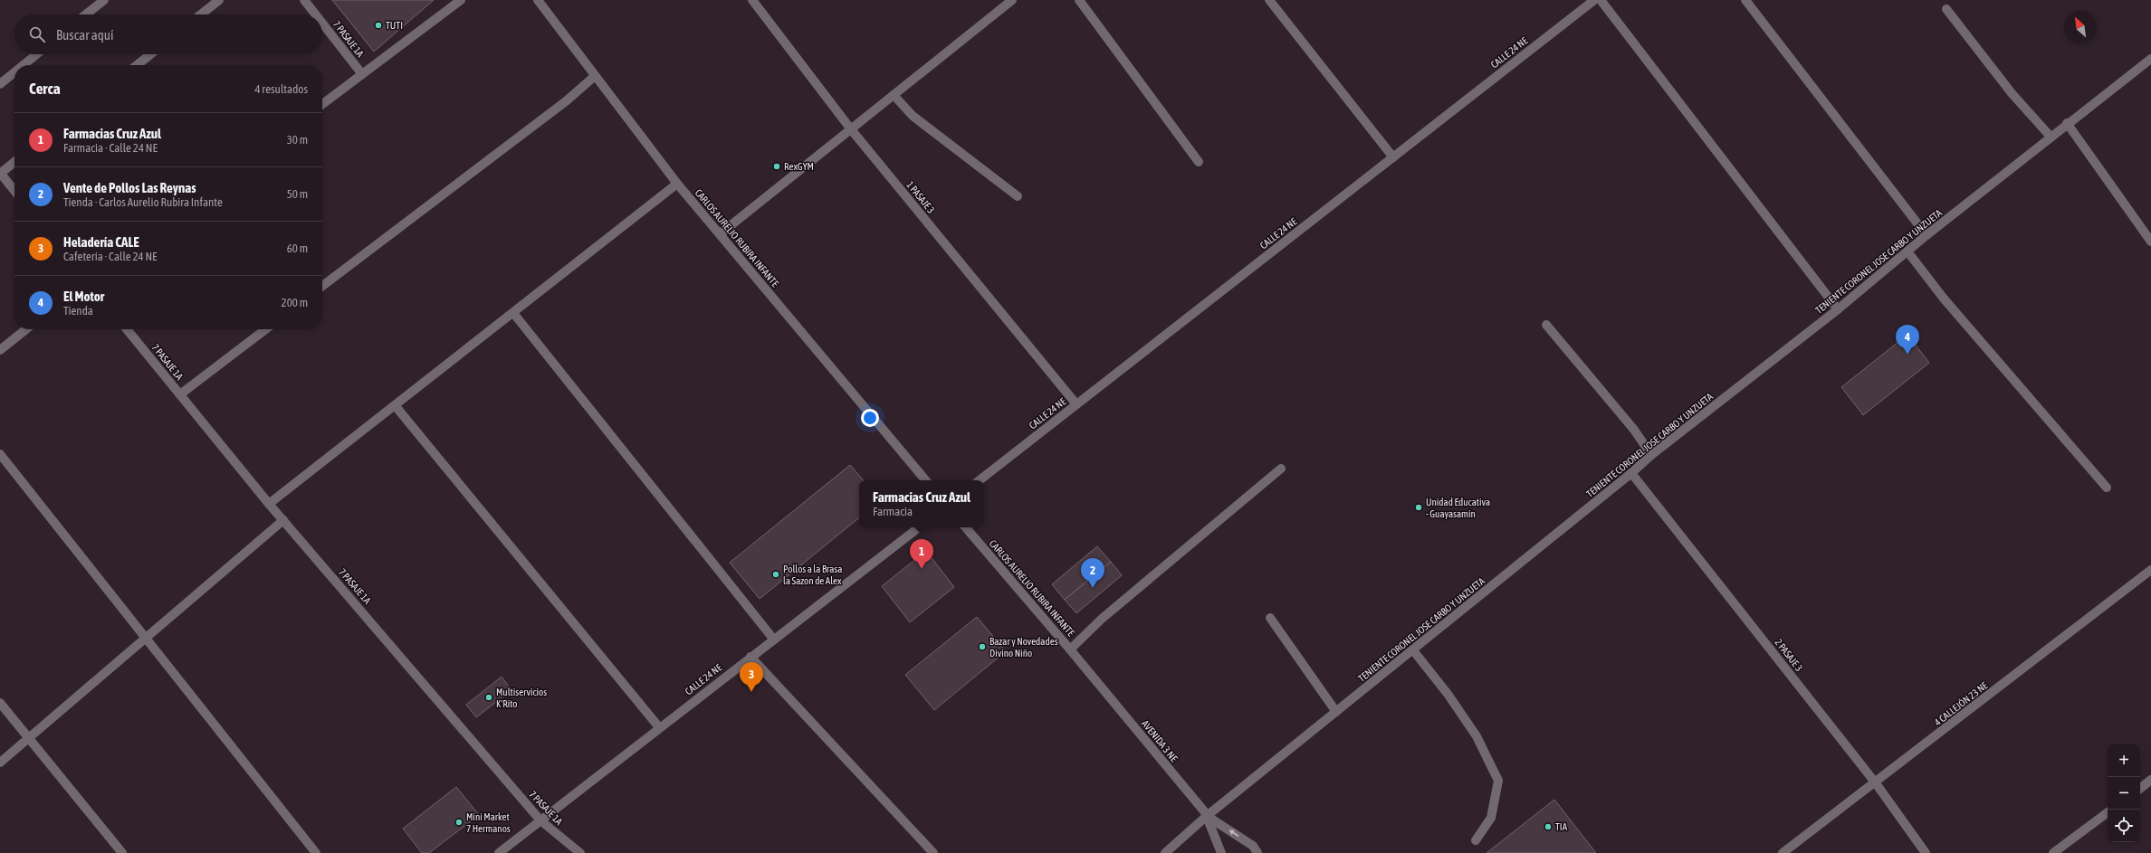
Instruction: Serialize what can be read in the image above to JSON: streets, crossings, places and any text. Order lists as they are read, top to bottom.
{
  "streets": {
    "street": [
      "7 PASAJE 1A",
      "CALLE 24 NE",
      "1 PASAJE 3",
      "CARLOS AURELIO RUBIRA INFANTE",
      "TENIENTE CORONEL JOSE CARBO Y UNZUETA",
      "2 PASAJE 3",
      "4 CALLEJÓN 23 NE",
      "AVENIDA 3 NE"
    ]
  },
  "crossings": [
    ["7 PASAJE 1A", "CALLE 24 NE"],
    ["CALLE 24 NE", "1 PASAJE 3"],
    ["CARLOS AURELIO RUBIRA INFANTE", "AVENIDA 3 NE"],
    ["TENIENTE CORONEL JOSE CARBO Y UNZUETA", "2 PASAJE 3"],
    ["TENIENTE CORONEL JOSE CARBO Y UNZUETA", "AVENIDA 3 NE"],
    ["2 PASAJE 3", "4 CALLEJÓN 23 NE"]
  ],
  "places": [
    "TUTI",
    "RexGYM",
    "Unidad Educativa - Guayasamín",
    "Pollos a la Brasa la Sazon de Alex",
    "Bazar y Novedades Divino Niño",
    "Multiservicios K'Rito",
    "Mini Market 7 Hermanos",
    "TIA"
  ],
  "north": "top left",
  "page": {
    "search": "Buscar aquí",
    "heading": ["Cerca", "4 resultados"],
    "list": [
      {
        "mark": "1",
        "name": "Farmacias Cruz Azul",
        "note": "Farmacia · Calle 24 NE",
        "value": "30 m"
      },
      {
        "mark": "2",
        "name": "Vente de Pollos Las Reynas",
        "note": "Tienda · Carlos Aurelio Rubira Infante",
        "value": "50 m"
      },
      {
        "mark": "3",
        "name": "Heladería CALE",
        "note": "Cafetería · Calle 24 NE",
        "value": "60 m"
      },
      {
        "mark": "4",
        "name": "El Motor",
        "note": "Tienda",
        "value": "200 m"
      }
    ],
    "pins": [
      "4",
      "1",
      "2",
      "3"
    ],
    "popup": ["Farmacias Cruz Azul", "Farmacia"],
    "map_buttons": ["+", "−"]
  }
}
